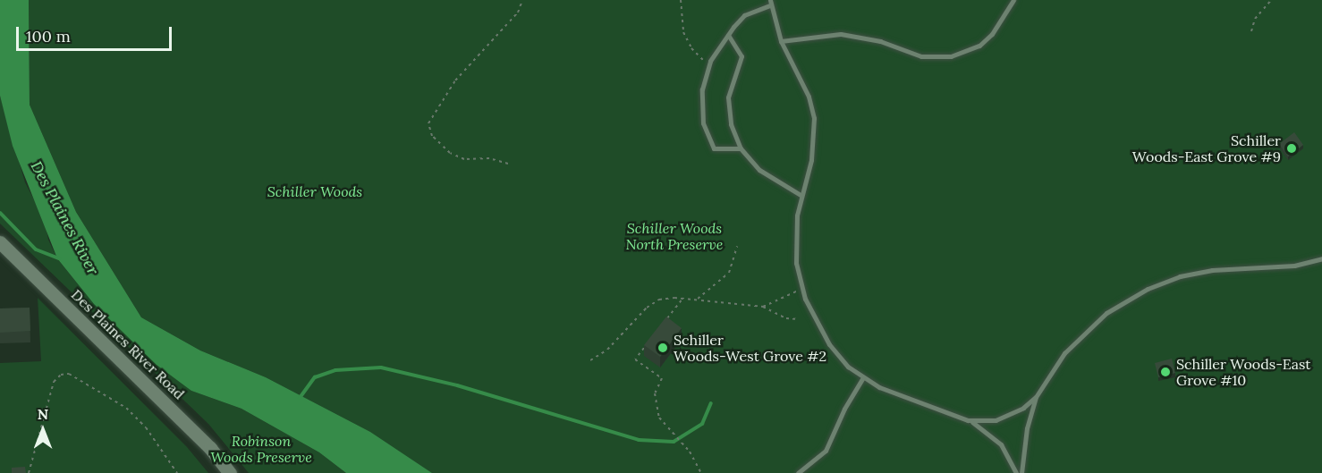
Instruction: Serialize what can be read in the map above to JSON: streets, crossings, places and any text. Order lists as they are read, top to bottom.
{
  "streets": {
    "main road": ["Des Plaines River Road"]
  },
  "water": ["Des Plaines River"],
  "parks": ["Schiller Woods", "Schiller Woods North Preserve", "Robinson Woods Preserve"],
  "places": ["Schiller Woods-East Grove #9", "Schiller Woods-West Grove #2", "Schiller Woods-East Grove #10"],
  "scale_bar": "100 m",
  "north": "top"
}
